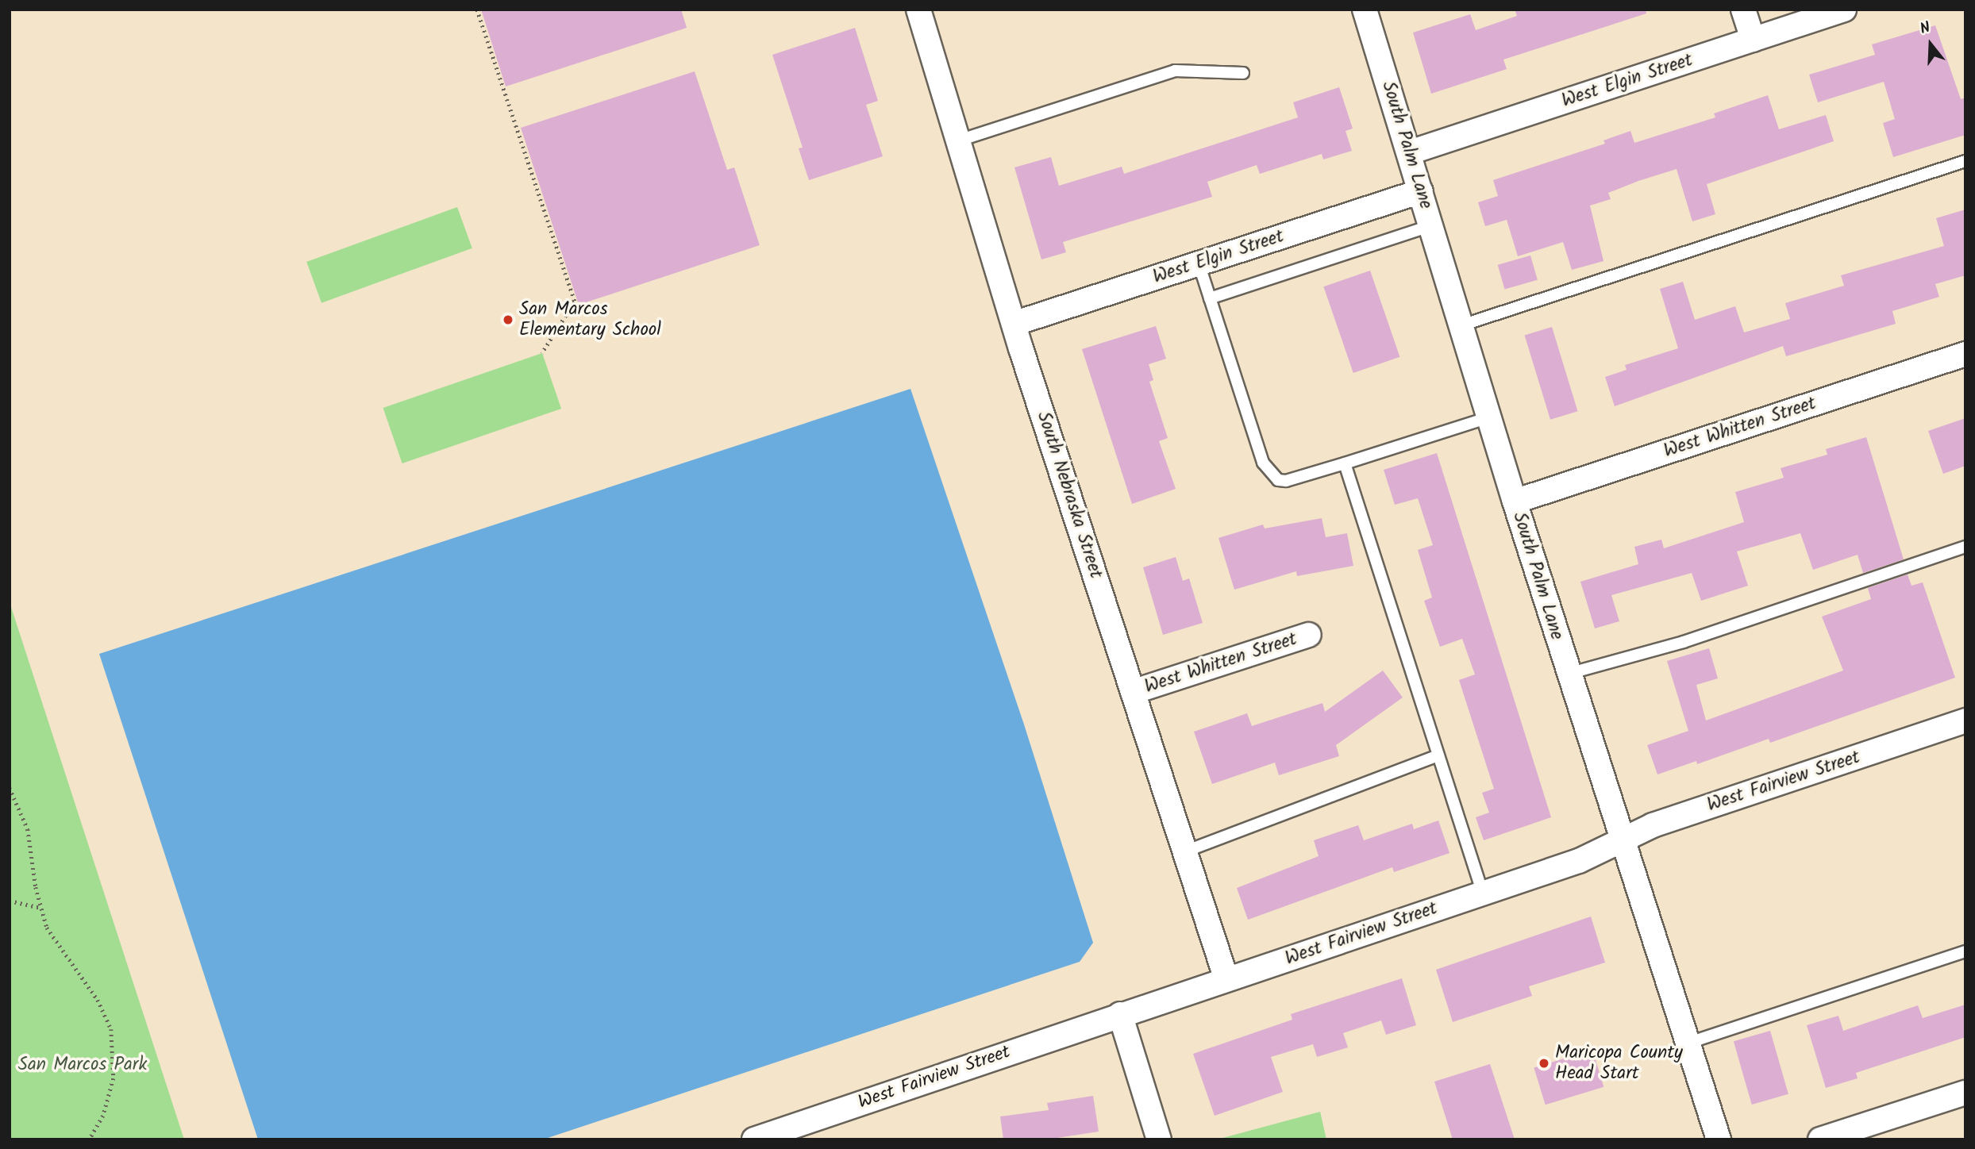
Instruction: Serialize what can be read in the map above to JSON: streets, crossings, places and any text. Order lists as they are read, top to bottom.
{
  "streets": {
    "street": [
      "West Elgin Street",
      "South Palm Lane",
      "West Whitten Street",
      "South Nebraska Street",
      "West Fairview Street"
    ]
  },
  "crossings": [
    ["West Elgin Street", "South Palm Lane"],
    ["West Elgin Street", "South Nebraska Street"],
    ["South Palm Lane", "West Whitten Street"],
    ["South Palm Lane", "West Fairview Street"],
    ["West Whitten Street", "South Nebraska Street"],
    ["South Nebraska Street", "West Fairview Street"]
  ],
  "parks": ["San Marcos Park"],
  "places": ["San Marcos Elementary School", "Maricopa County Head Start"],
  "north": "top"
}
